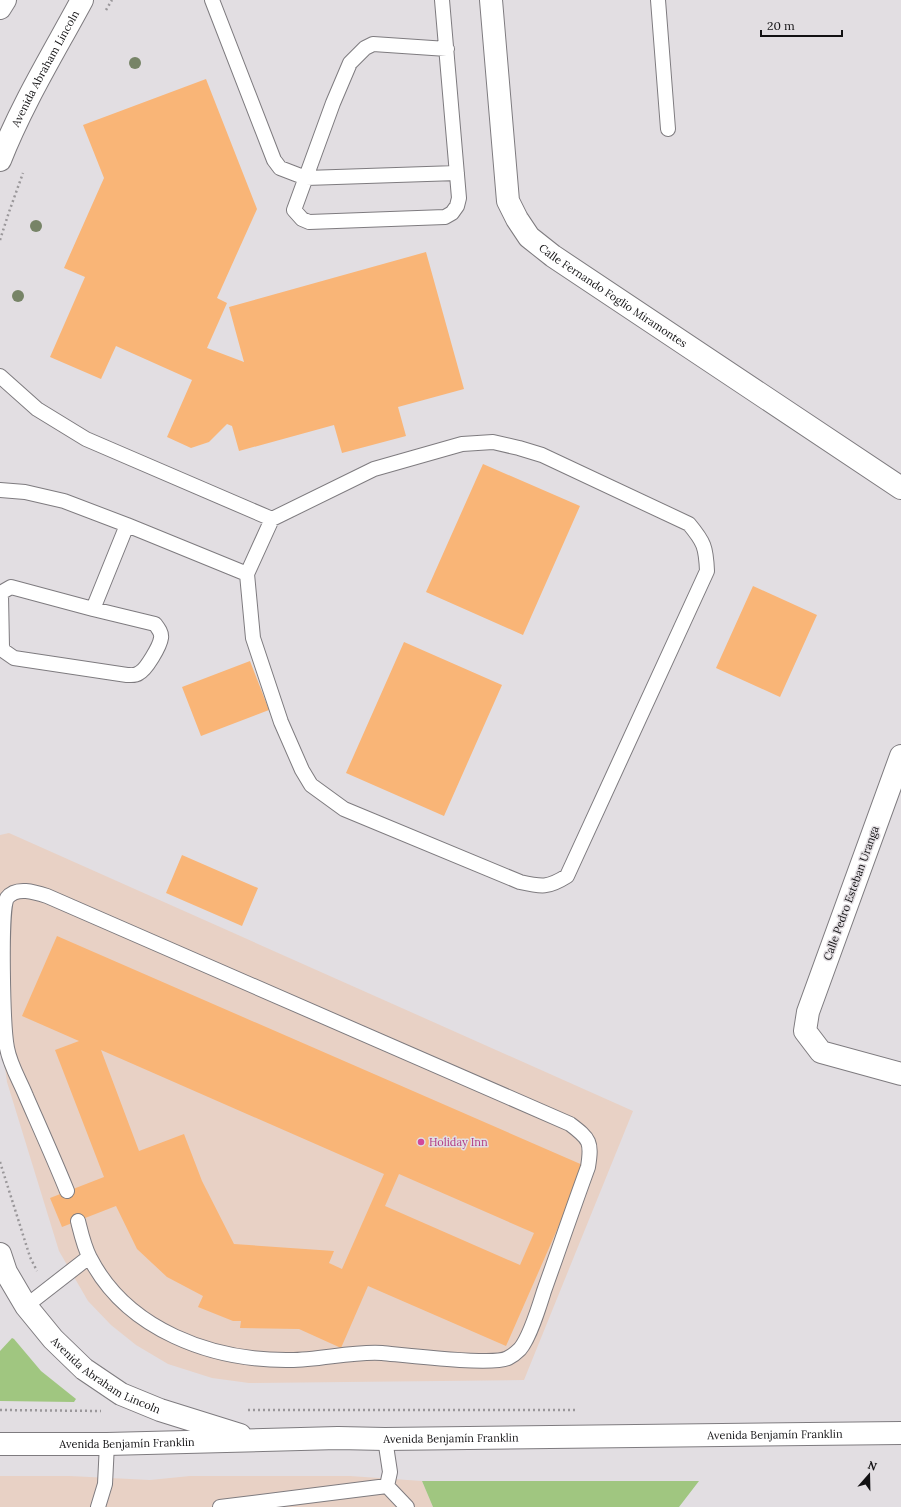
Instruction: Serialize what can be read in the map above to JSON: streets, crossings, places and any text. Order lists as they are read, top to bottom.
{
  "streets": {
    "main road": [
      "Avenida Abraham Lincoln",
      "Calle Fernando Foglio Miramontes",
      "Calle Pedro Esteban Uranga",
      "Avenida Benjamín Franklin"
    ]
  },
  "crossings": [
    ["Avenida Abraham Lincoln", "Avenida Benjamín Franklin"]
  ],
  "places": ["Holiday Inn"],
  "scale_bar": "20 m",
  "north": "top"
}
